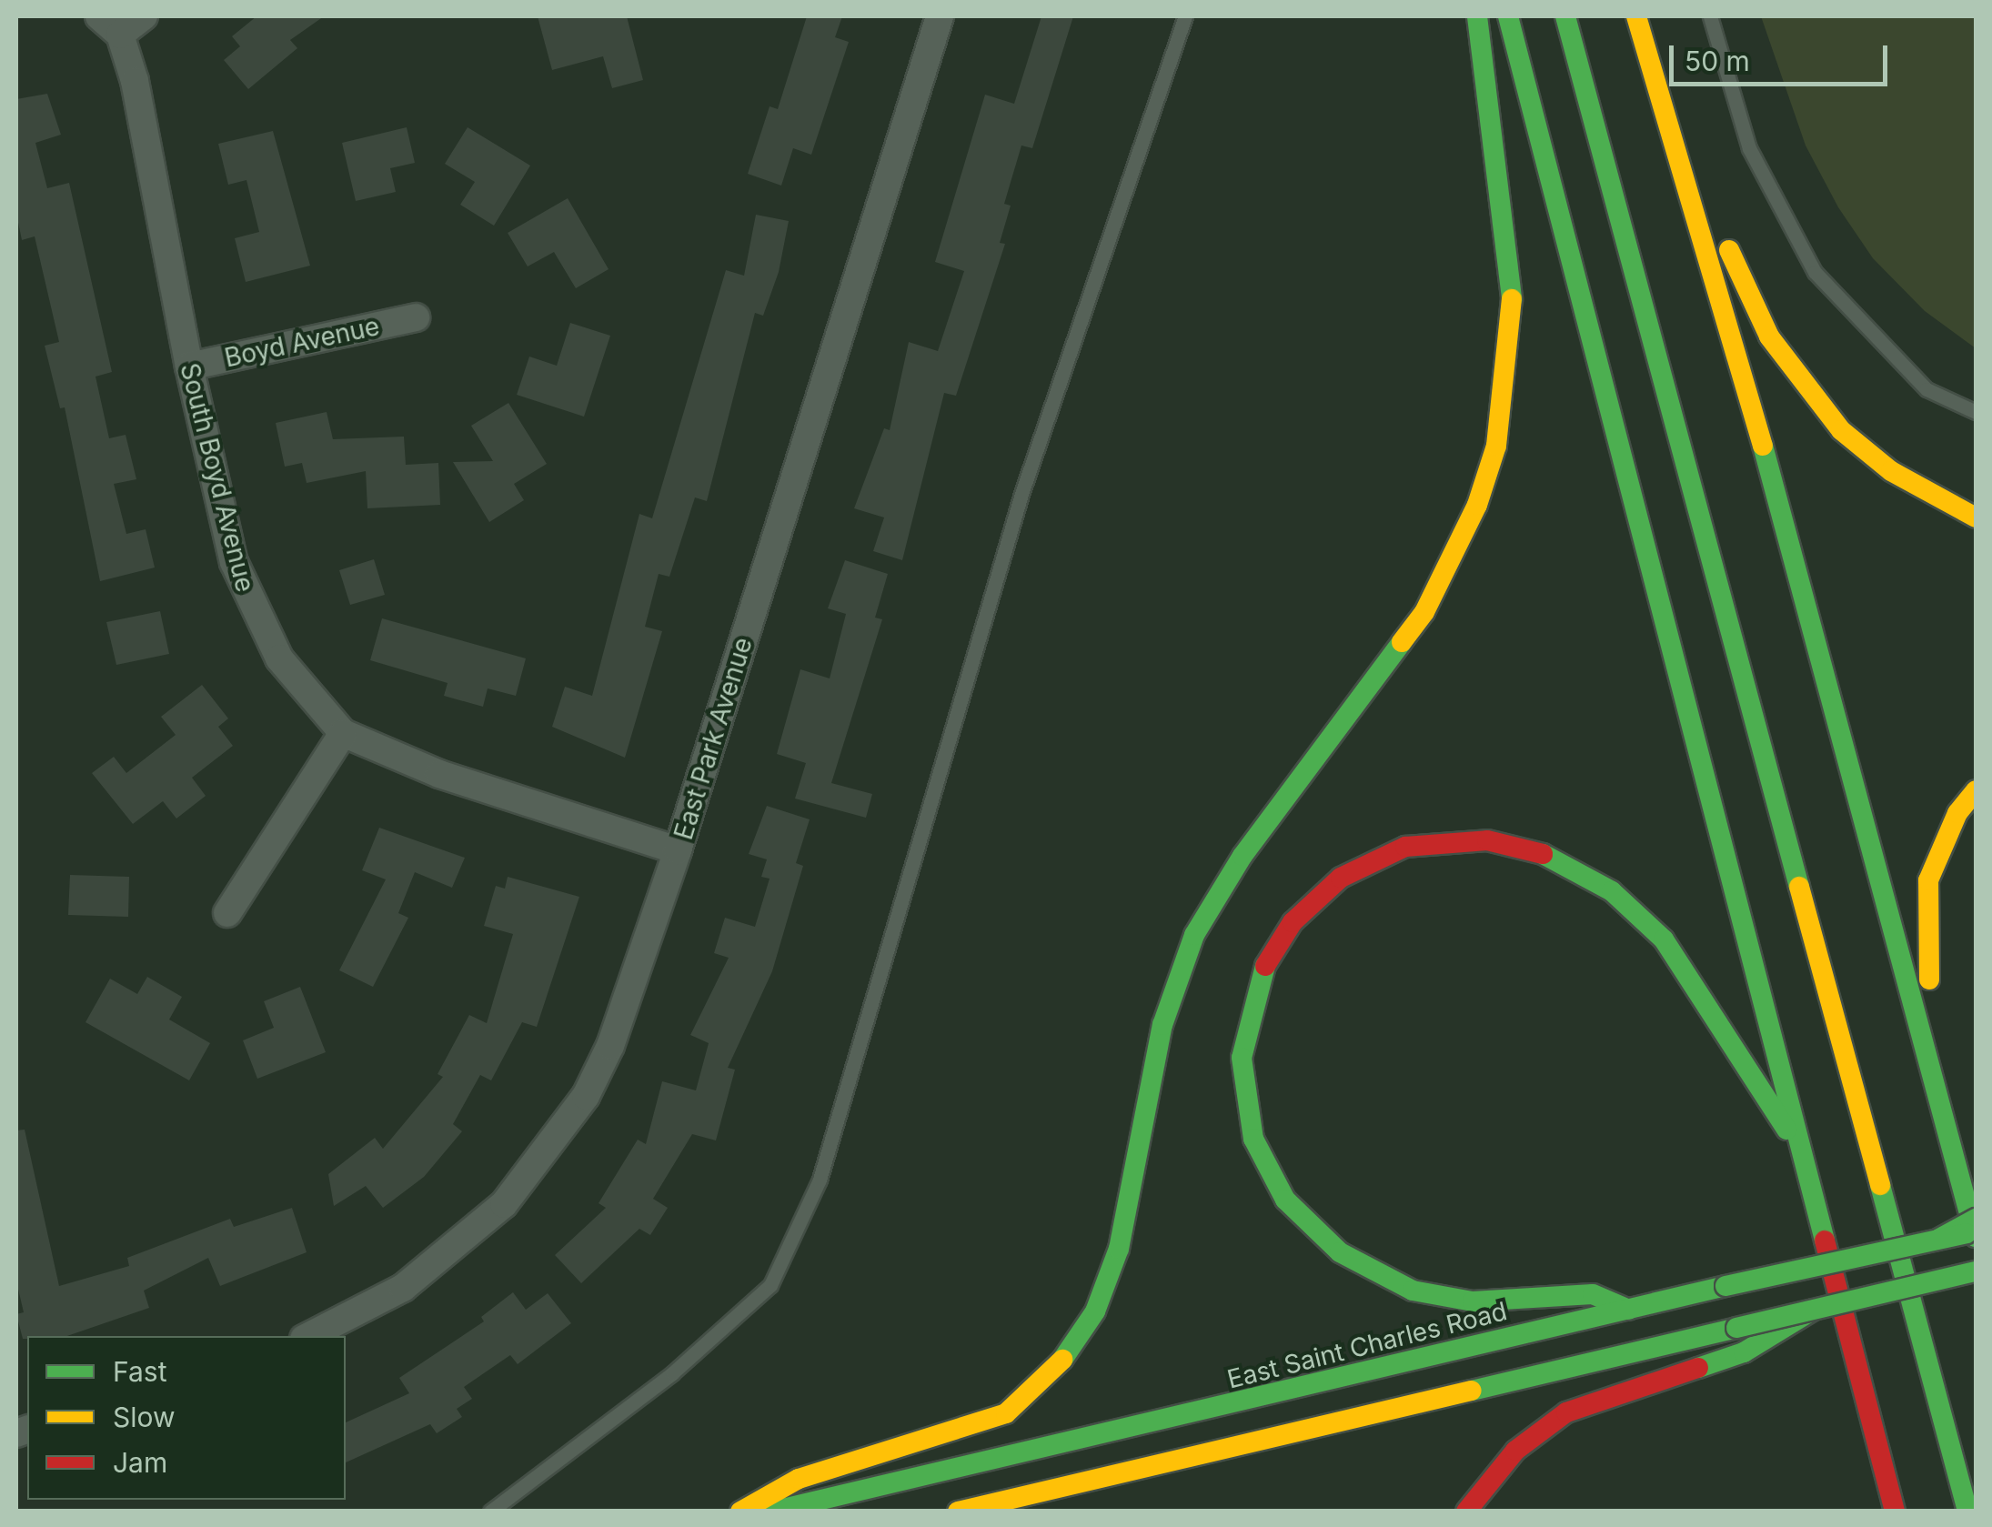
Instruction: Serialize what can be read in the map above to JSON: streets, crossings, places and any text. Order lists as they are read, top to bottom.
{
  "streets": {
    "main road": ["East Saint Charles Road"],
    "street": ["Boyd Avenue", "South Boyd Avenue", "East Park Avenue"]
  },
  "crossings": [
    ["Boyd Avenue", "South Boyd Avenue"],
    ["South Boyd Avenue", "East Park Avenue"]
  ],
  "legend": ["Fast", "Slow", "Jam"],
  "scale_bar": "50 m"
}
